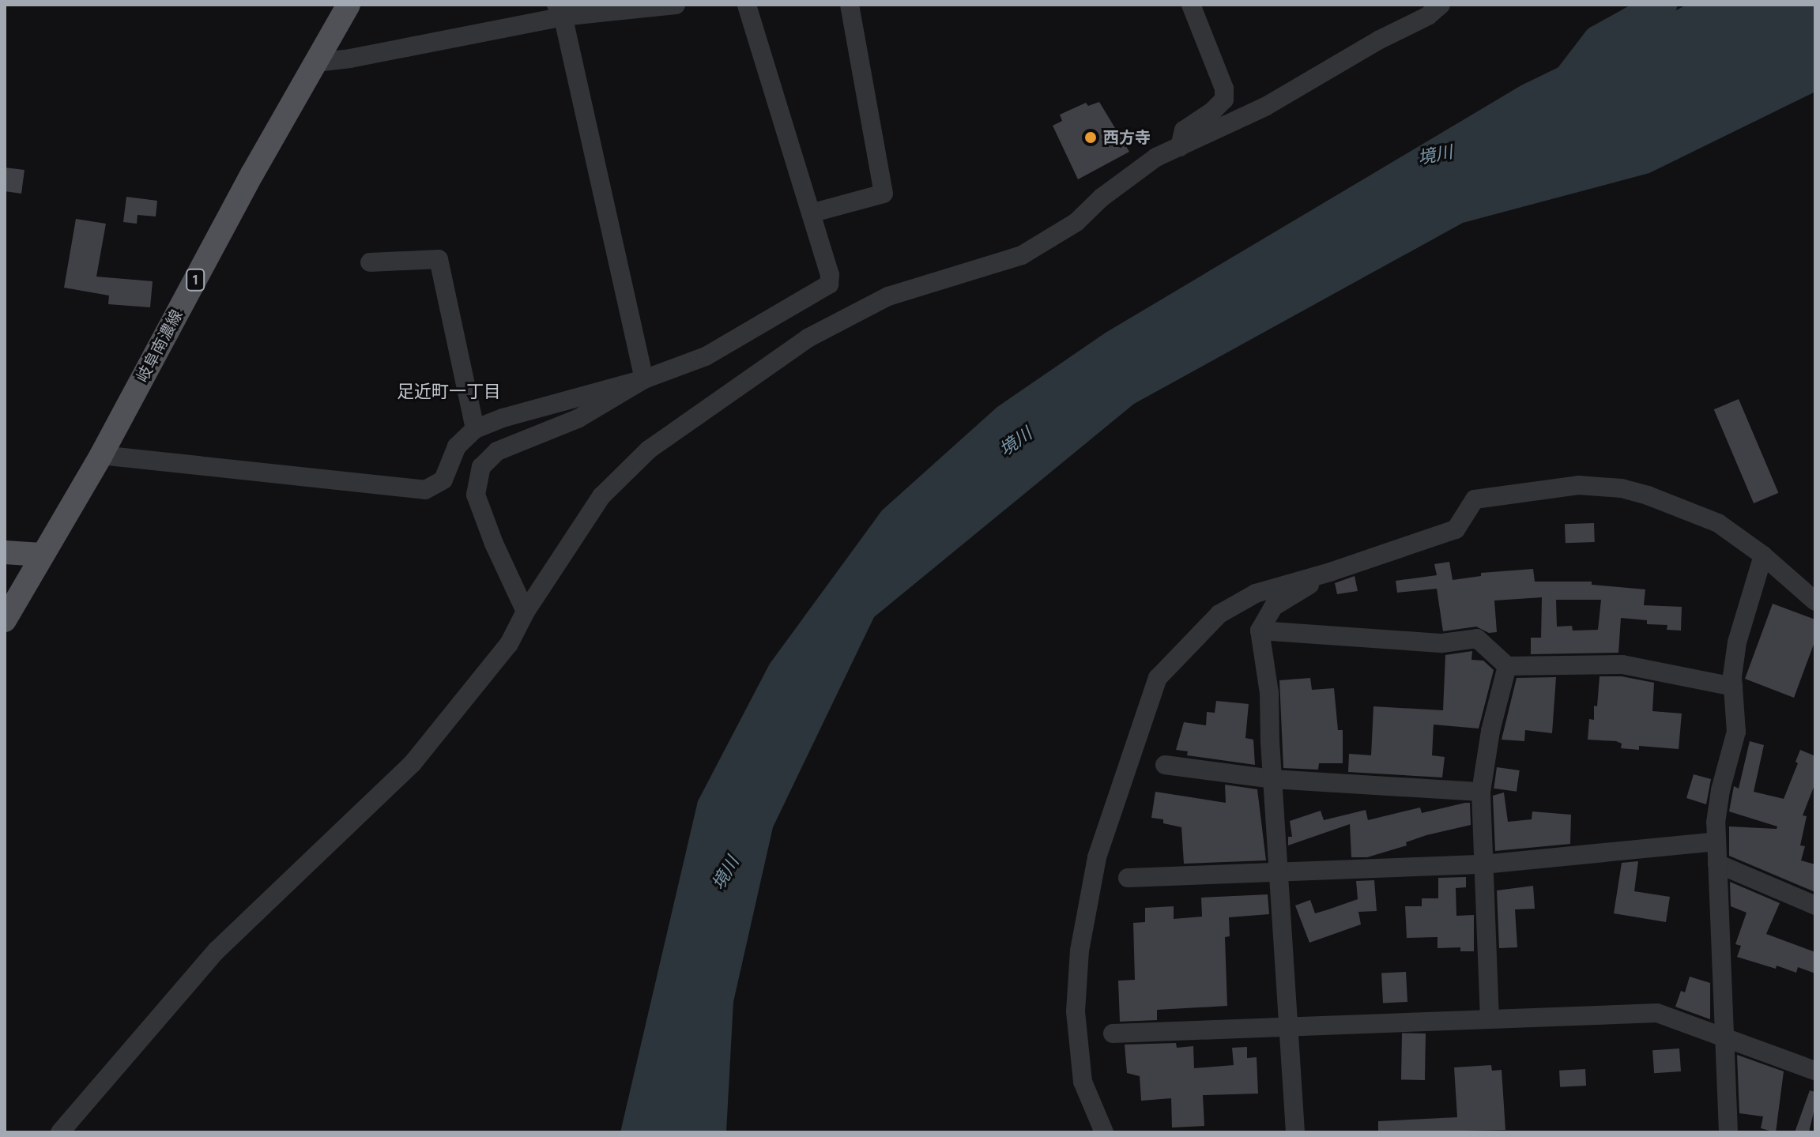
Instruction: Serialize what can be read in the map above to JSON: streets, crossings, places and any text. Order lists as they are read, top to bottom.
{
  "streets": {
    "main road": ["1", "岐阜南濃線"]
  },
  "districts": ["足近町一丁目"],
  "water": ["境川"],
  "places": ["西方寺"]
}
